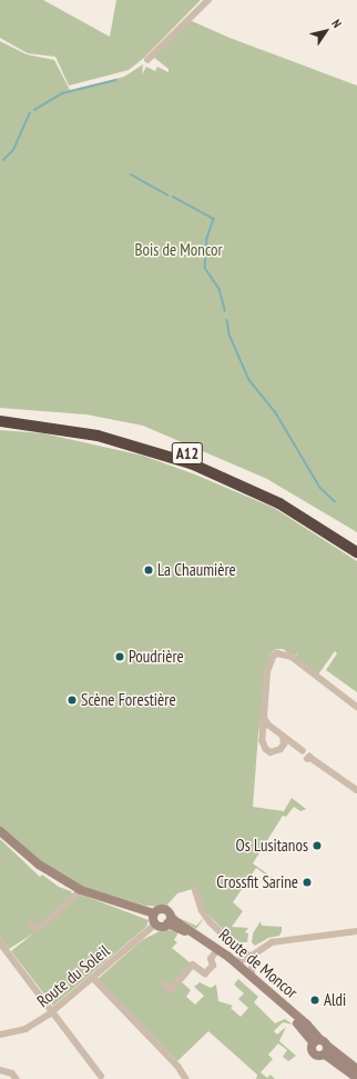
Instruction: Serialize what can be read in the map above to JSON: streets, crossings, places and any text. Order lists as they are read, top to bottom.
{
  "streets": {
    "highway": ["A12"],
    "main road": ["Route de Moncor"],
    "street": ["Route du Soleil"]
  },
  "parks": ["Bois de Moncor"],
  "places": [
    "La Chaumière",
    "Poudrière",
    "Scène Forestière",
    "Os Lusitanos",
    "Crossfit Sarine",
    "Aldi"
  ],
  "north": "top right"
}
